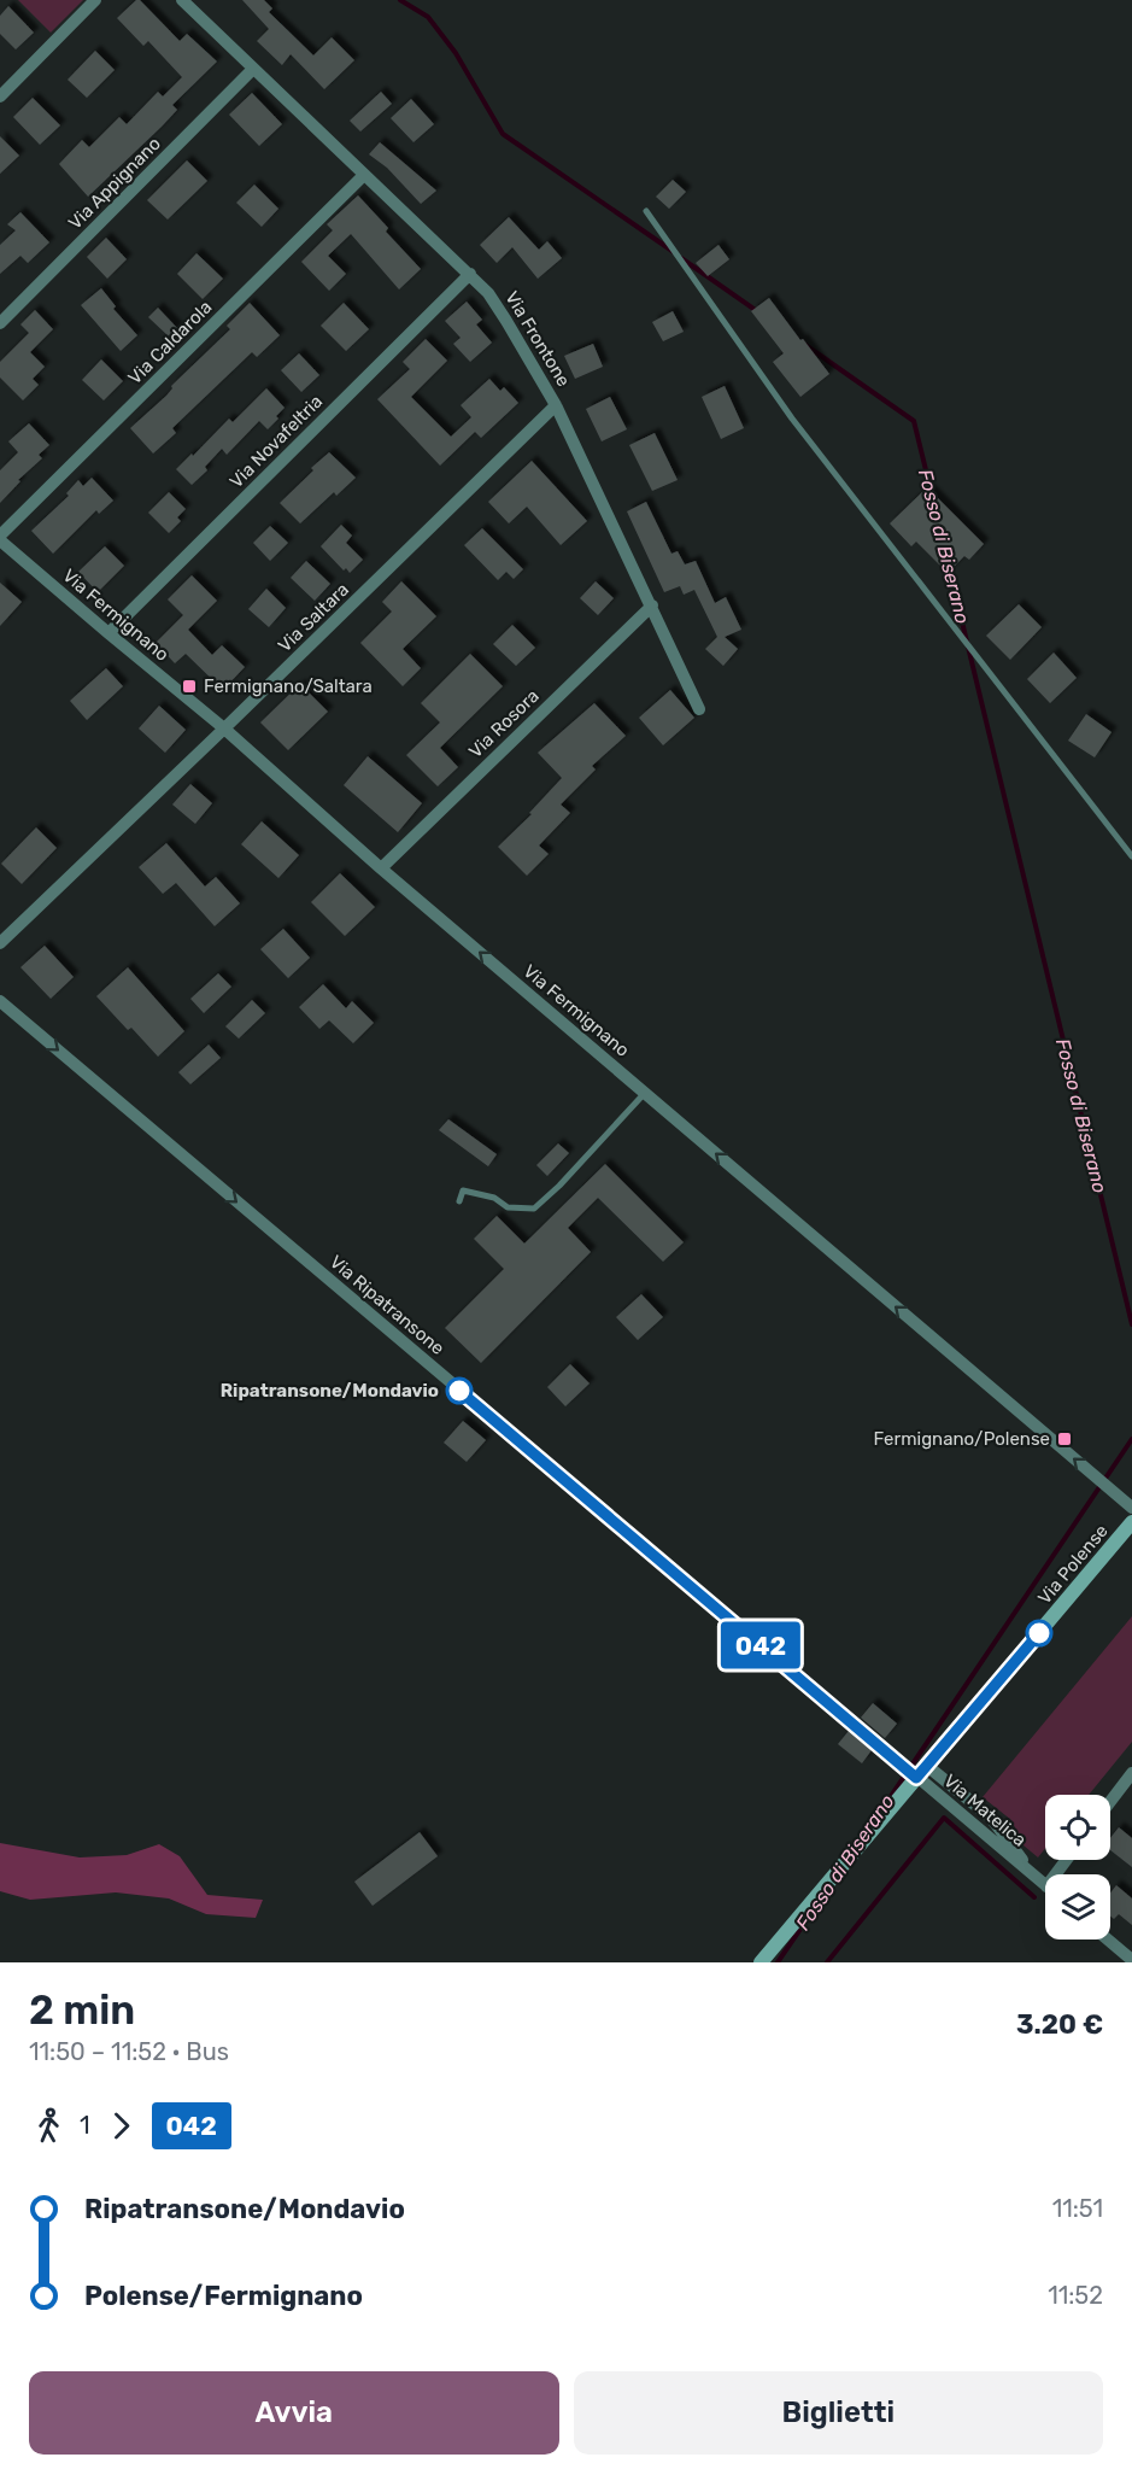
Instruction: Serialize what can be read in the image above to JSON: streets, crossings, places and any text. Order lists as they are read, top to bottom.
{
  "streets": {
    "main road": ["Via Polense"],
    "street": [
      "Via Appignano",
      "Via Frontone",
      "Via Caldarola",
      "Via Novafeltria",
      "Via Fermignano",
      "Via Saltara",
      "Via Rosora",
      "Via Ripatransone",
      "Via Matelica"
    ]
  },
  "crossings": [
    ["Via Appignano", "Via Frontone"],
    ["Via Frontone", "Via Caldarola"],
    ["Via Frontone", "Via Novafeltria"],
    ["Via Frontone", "Via Saltara"],
    ["Via Frontone", "Via Rosora"],
    ["Via Caldarola", "Via Fermignano"],
    ["Via Novafeltria", "Via Fermignano"],
    ["Via Fermignano", "Via Saltara"],
    ["Via Fermignano", "Via Rosora"],
    ["Via Ripatransone", "Via Polense"],
    ["Via Ripatransone", "Via Matelica"],
    ["Via Polense", "Via Matelica"]
  ],
  "one_way": ["Via Fermignano", "Via Ripatransone"],
  "water": ["Fosso di Biserano"],
  "places": {
    "transit": ["Fermignano/Saltara", "Fermignano/Polense"],
    "other": ["Ripatransone/Mondavio"]
  },
  "lines": ["bus line 042"],
  "page": {
    "on_map": "042",
    "heading": ["2 min", "11:50 – 11:52 · Bus", "3.20 €"],
    "legs": ["1", "042"],
    "list": [
      {
        "name": "Ripatransone/Mondavio",
        "value": "11:51"
      },
      {
        "name": "Polense/Fermignano",
        "value": "11:52"
      }
    ],
    "buttons": ["Avvia", "Biglietti"]
  }
}
